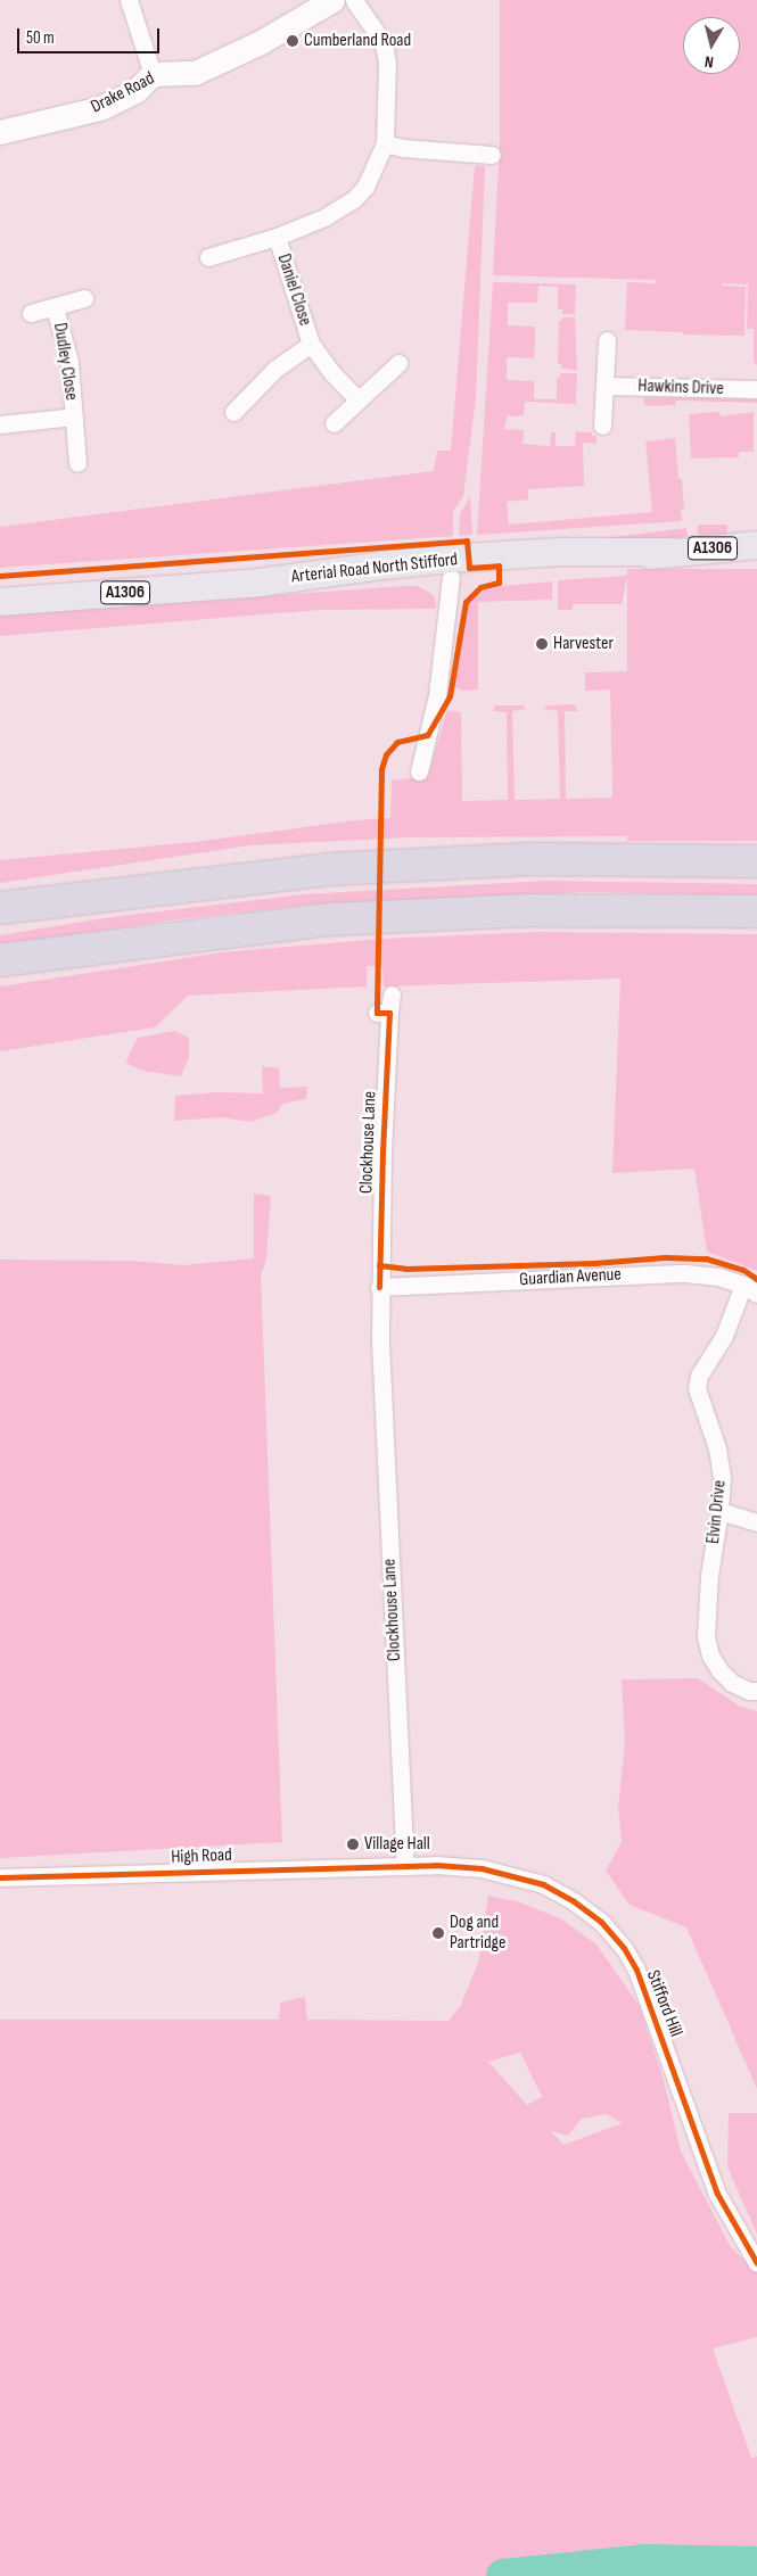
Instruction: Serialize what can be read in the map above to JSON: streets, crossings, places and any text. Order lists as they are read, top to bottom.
{
  "streets": {
    "main road": ["A1306", "Arterial Road North Stifford"],
    "street": [
      "Drake Road",
      "Daniel Close",
      "Dudley Close",
      "Hawkins Drive",
      "Clockhouse Lane",
      "Guardian Avenue",
      "Elvin Drive",
      "High Road",
      "Stifford Hill"
    ]
  },
  "crossings": [
    ["Clockhouse Lane", "Guardian Avenue"],
    ["Clockhouse Lane", "High Road"],
    ["Clockhouse Lane", "Stifford Hill"],
    ["Guardian Avenue", "Elvin Drive"],
    ["High Road", "Stifford Hill"]
  ],
  "places": [
    "Cumberland Road",
    "Harvester",
    "Village Hall",
    "Dog and Partridge"
  ],
  "scale_bar": "50 m",
  "north": "bottom"
}
